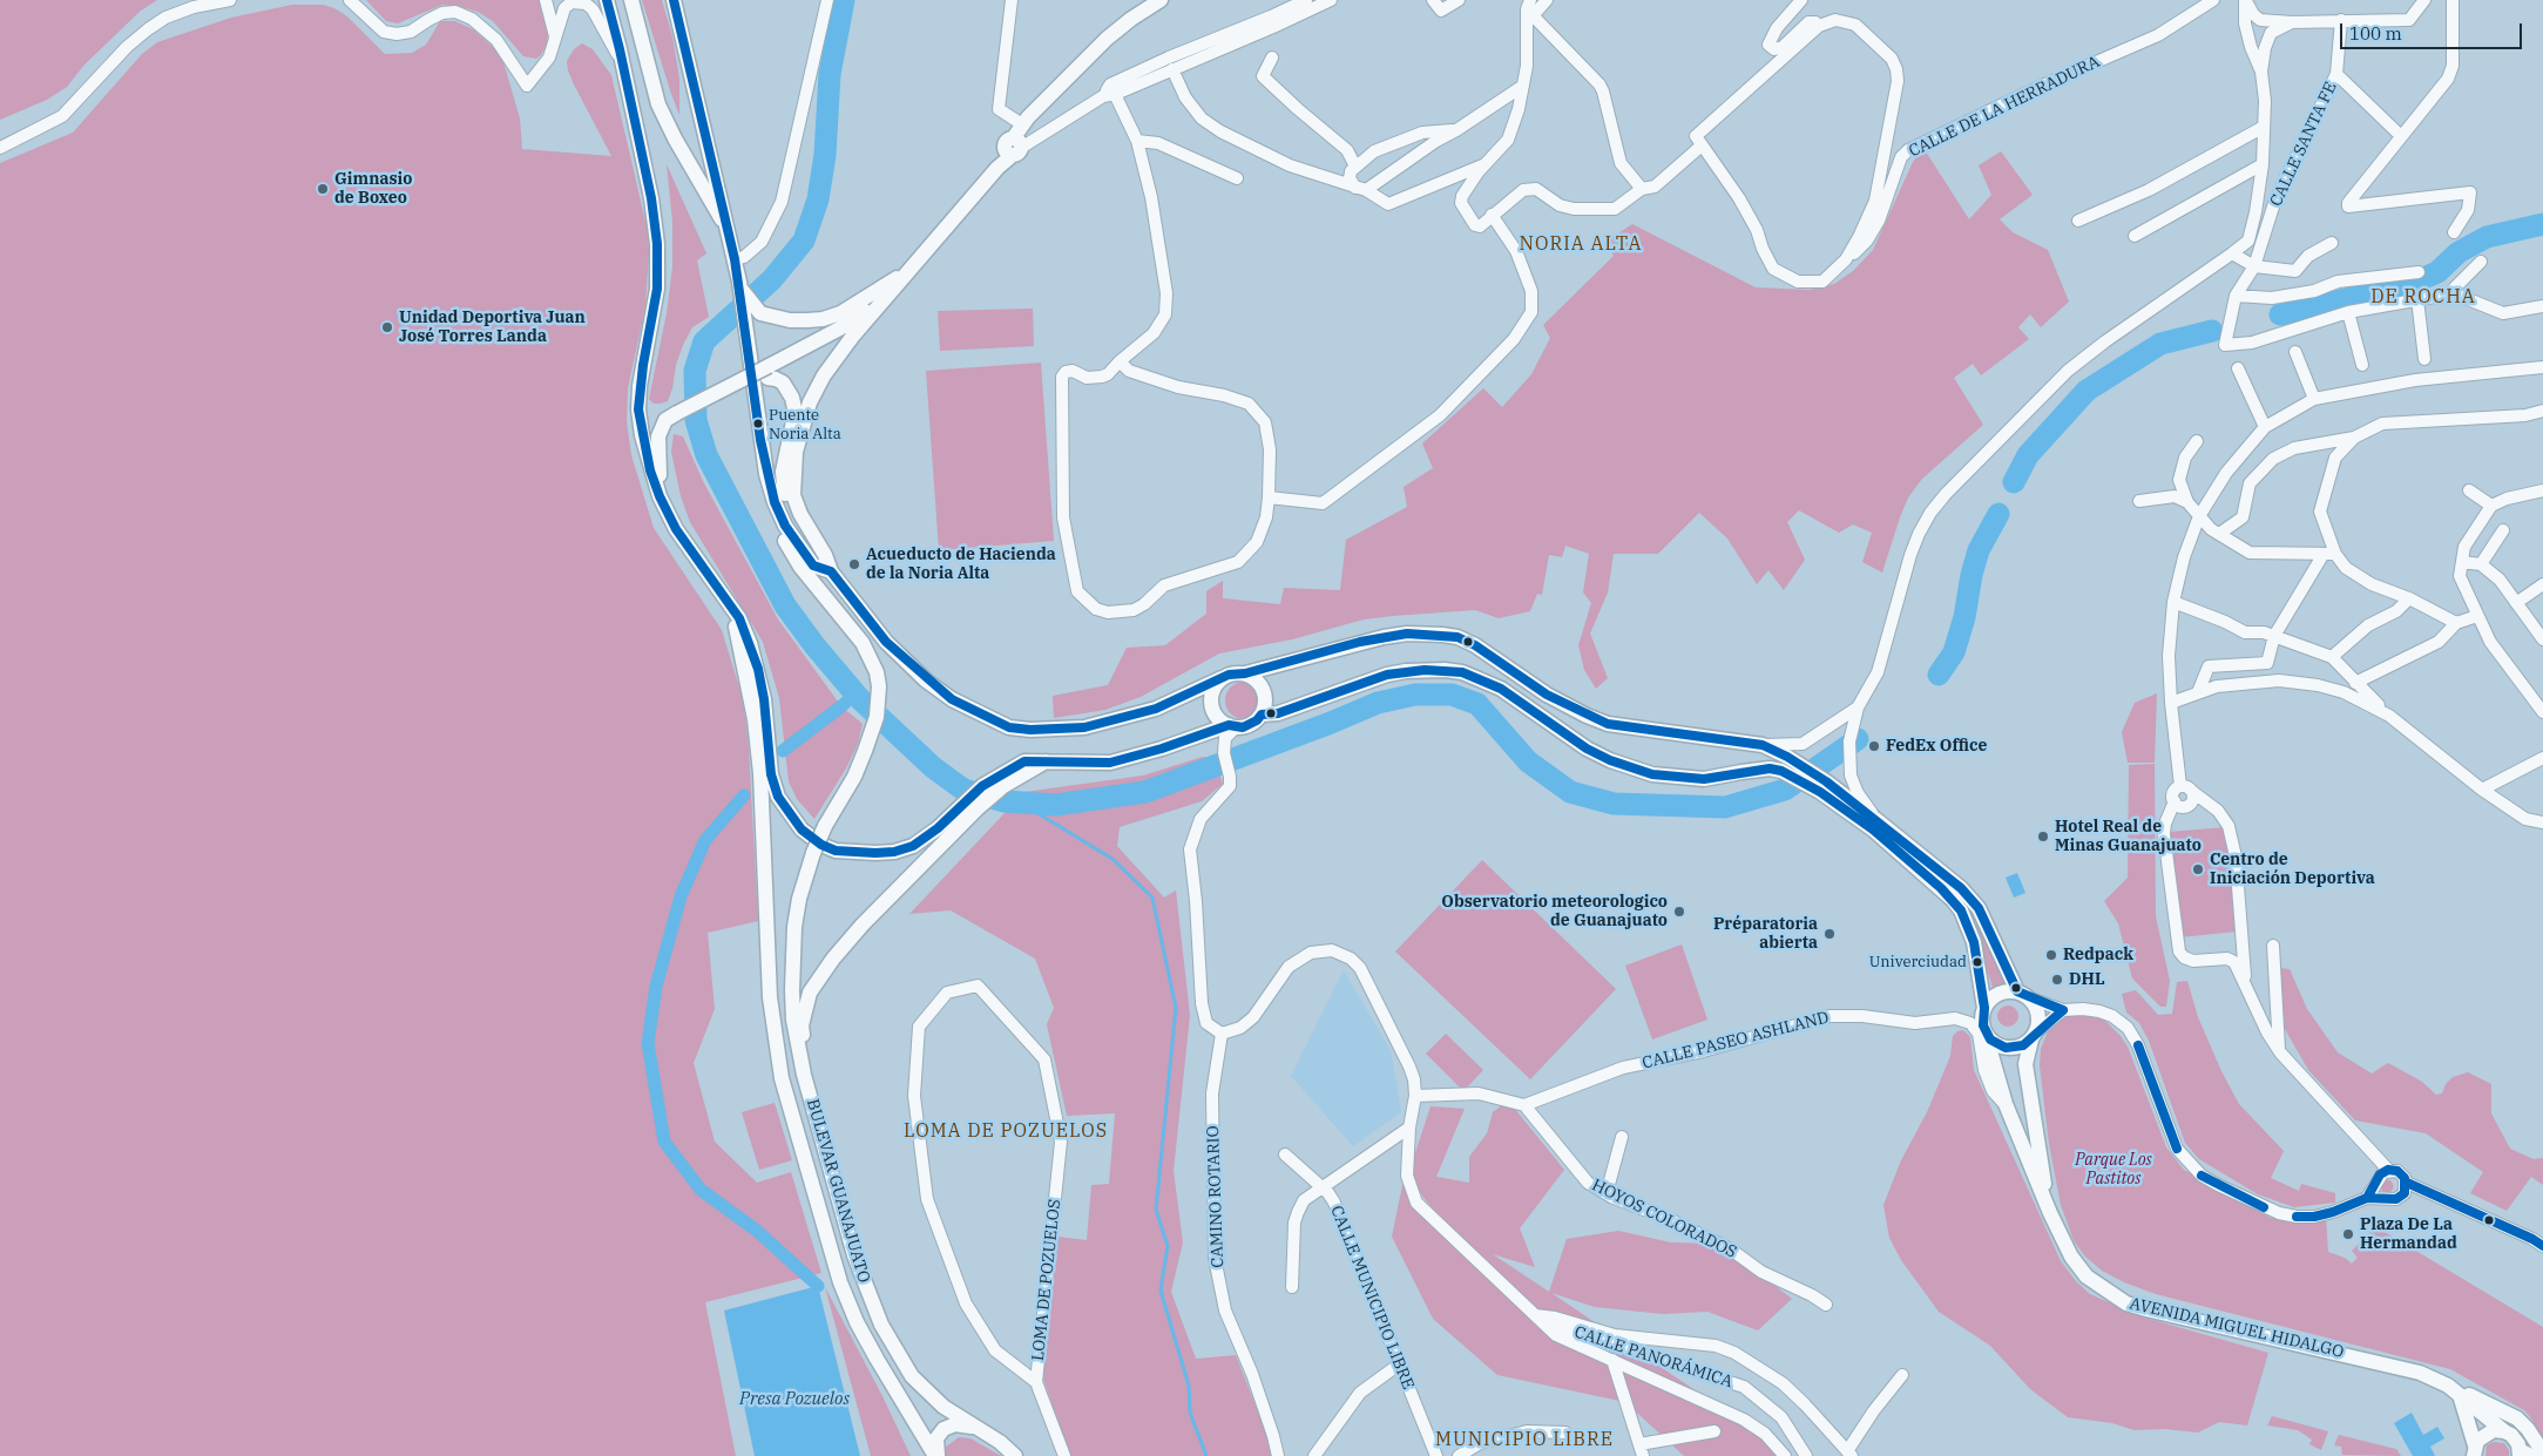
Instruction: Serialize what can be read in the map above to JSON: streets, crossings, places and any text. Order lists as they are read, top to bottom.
{
  "streets": {
    "main road": ["BULEVAR GUANAJUATO", "AVENIDA MIGUEL HIDALGO"],
    "street": [
      "CALLE DE LA HERRADURA",
      "CALLE SANTA FE",
      "CALLE PASEO ASHLAND",
      "CAMINO ROTARIO",
      "HOYOS COLORADOS",
      "LOMA DE POZUELOS",
      "CALLE MUNICIPIO LIBRE",
      "CALLE PANORÁMICA"
    ]
  },
  "crossings": [
    ["CALLE PASEO ASHLAND", "HOYOS COLORADOS"],
    ["CAMINO ROTARIO", "CALLE PANORÁMICA"]
  ],
  "districts": [
    "NORIA ALTA",
    "DE ROCHA",
    "LOMA DE POZUELOS",
    "MUNICIPIO LIBRE"
  ],
  "water": ["Presa Pozuelos"],
  "parks": ["Parque Los Pastitos"],
  "places": [
    "Gimnasio de Boxeo",
    "Unidad Deportiva Juan José Torres Landa",
    "Puente Noria Alta",
    "Acueducto de Hacienda de la Noria Alta",
    "FedEx Office",
    "Hotel Real de Minas Guanajuato",
    "Centro de Iniciación Deportiva",
    "Observatorio meteorologico de Guanajuato",
    "Préparatoria abierta",
    "Redpack",
    "Univerciudad",
    "DHL",
    "Plaza De La Hermandad"
  ],
  "scale_bar": "100 m"
}
